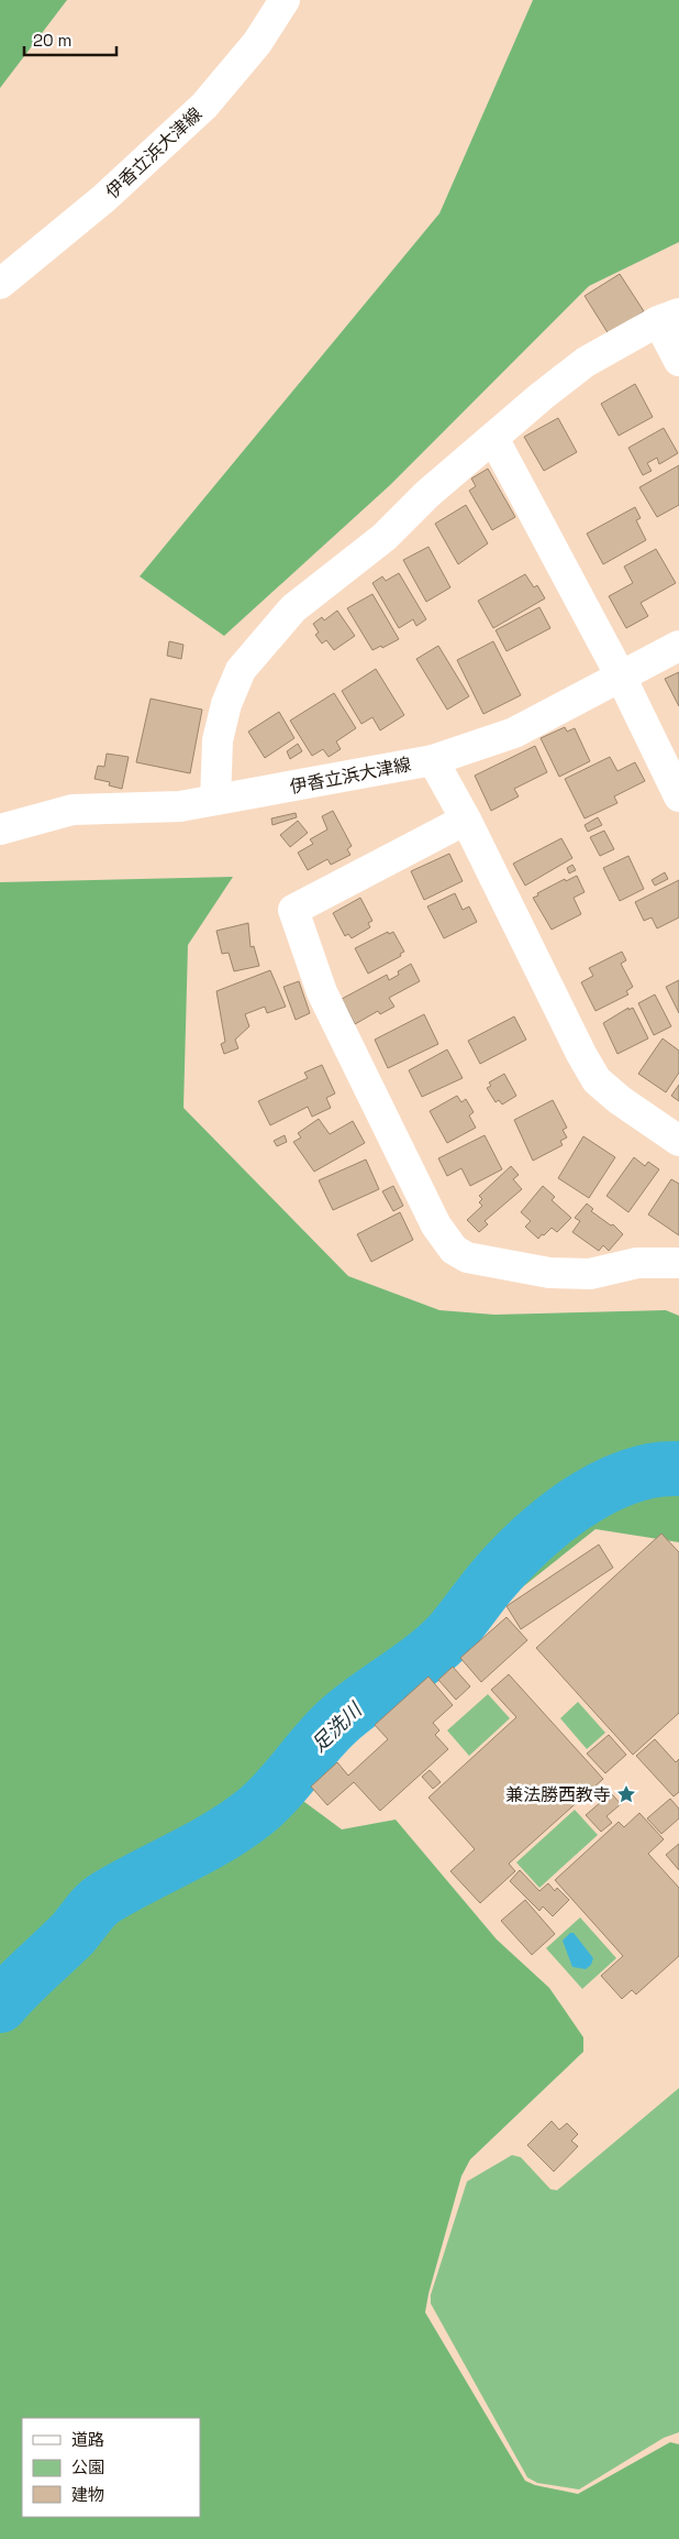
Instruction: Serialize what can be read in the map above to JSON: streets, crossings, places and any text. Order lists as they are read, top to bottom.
{
  "streets": {
    "street": ["伊香立浜大津線"]
  },
  "water": ["足洗川"],
  "places": {
    "place": ["兼法勝西教寺"]
  },
  "legend": ["道路", "公園", "建物"],
  "scale_bar": "20 m"
}
